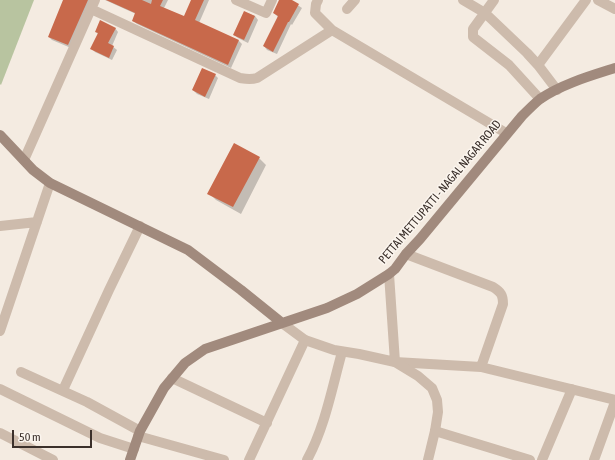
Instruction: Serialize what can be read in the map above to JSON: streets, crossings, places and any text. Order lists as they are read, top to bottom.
{
  "streets": {
    "main road": ["PETTAI METTUPATTI - NAGAL NAGAR ROAD"]
  },
  "scale_bar": "50 m"
}
